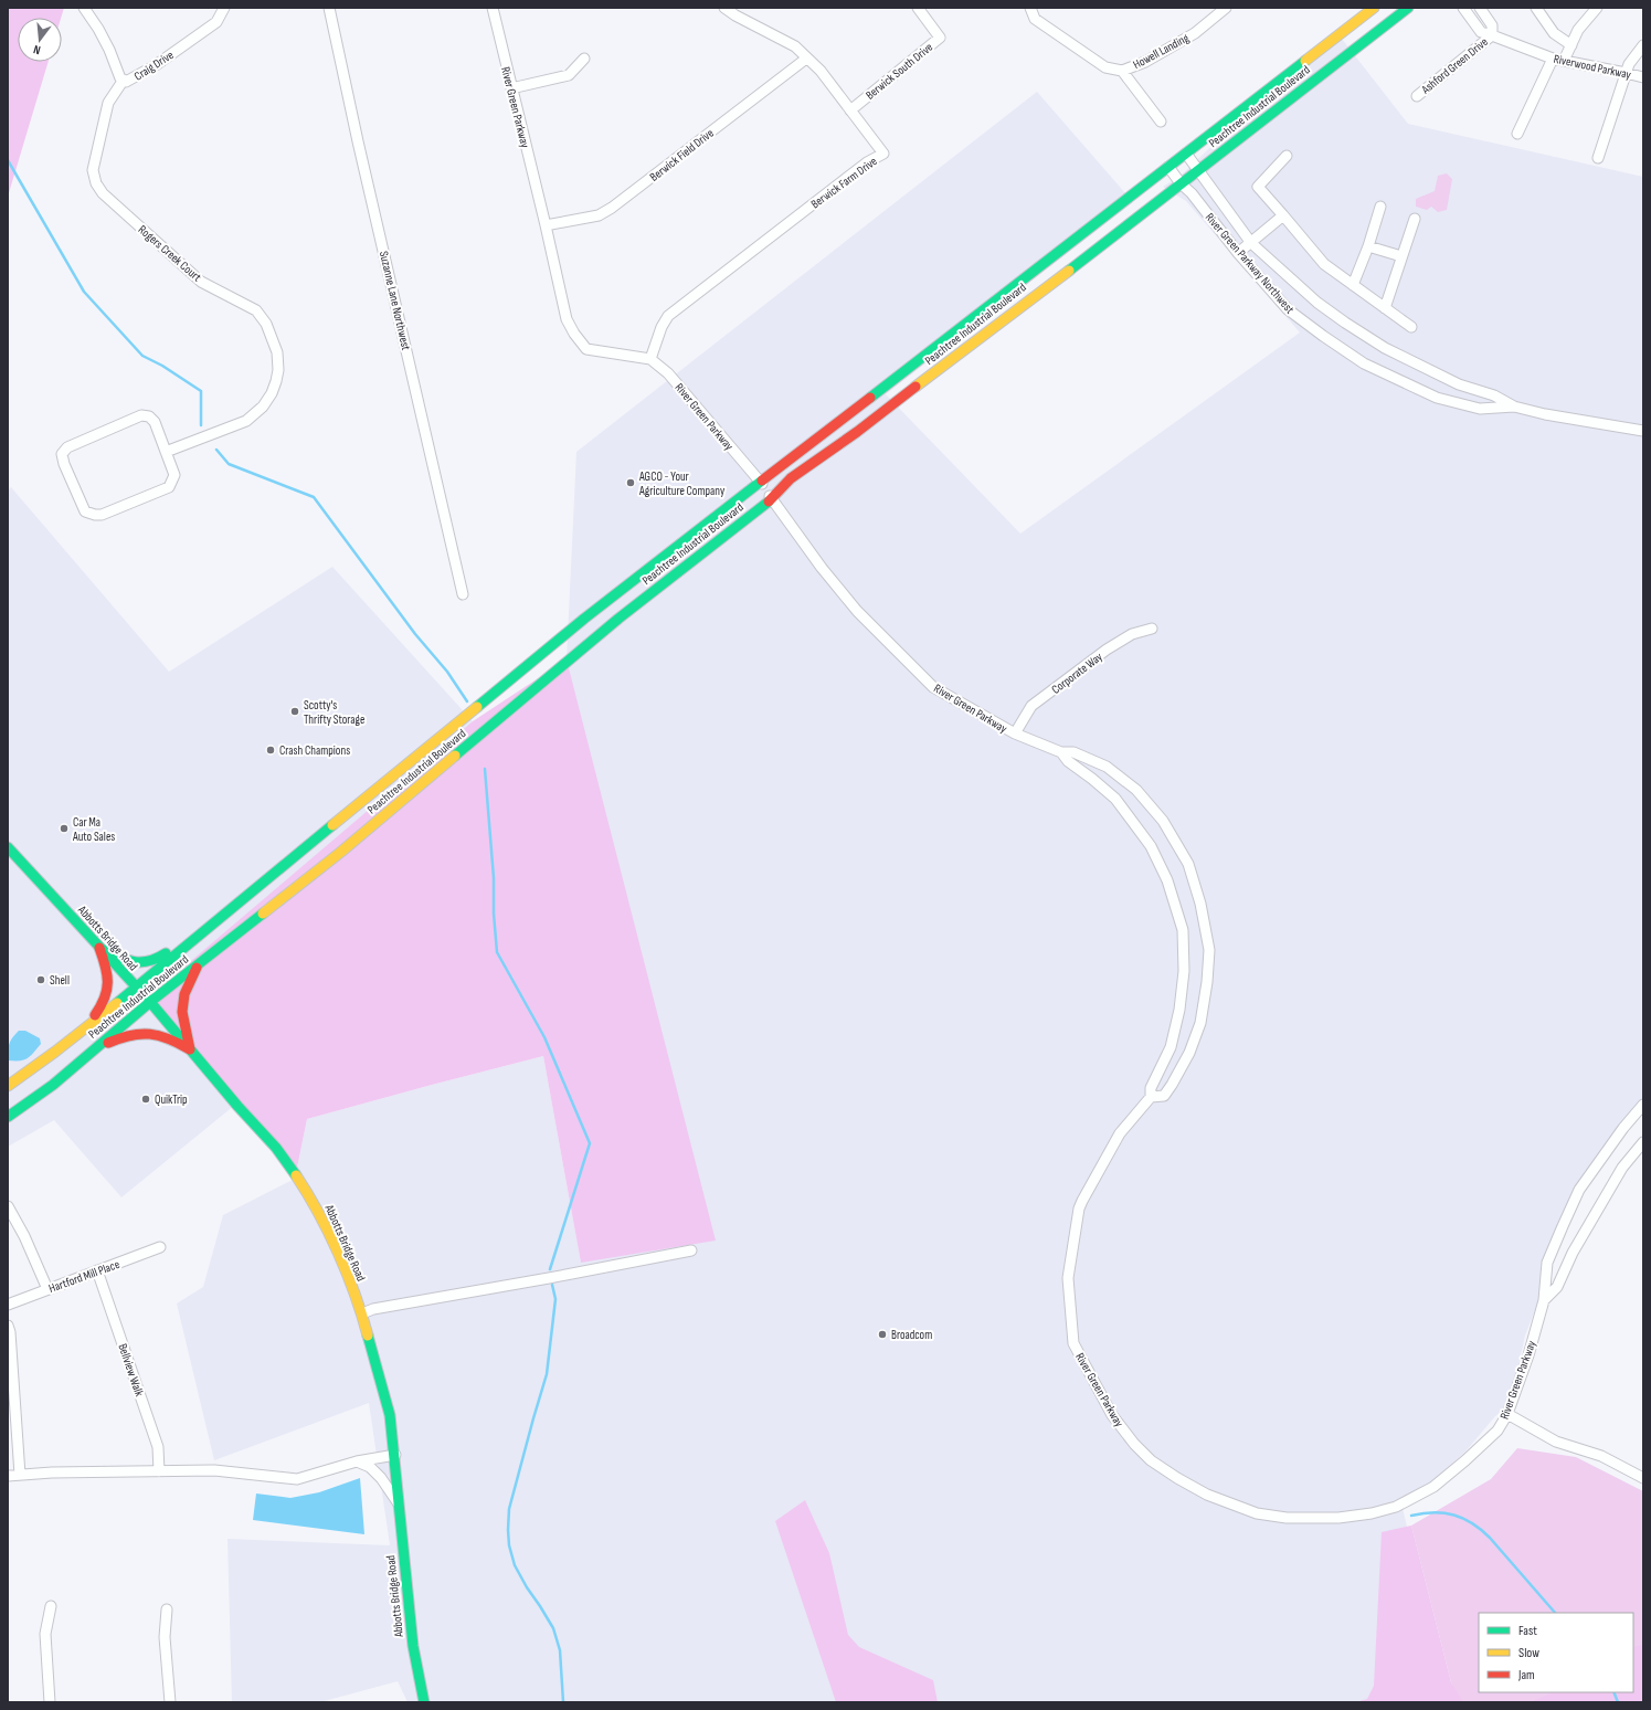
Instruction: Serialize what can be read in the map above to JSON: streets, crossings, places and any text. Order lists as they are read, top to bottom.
{
  "streets": {
    "main road": ["Peachtree Industrial Boulevard", "Abbotts Bridge Road"],
    "street": [
      "Howell Landing",
      "Craig Drive",
      "Ashford Green Drive",
      "Riverwood Parkway",
      "Berwick South Drive",
      "River Green Parkway",
      "Berwick Field Drive",
      "Berwick Farm Drive",
      "Rogers Creek Court",
      "River Green Parkway Northwest",
      "Suzanne Lane Northwest",
      "Corporate Way",
      "Hartford Mill Place",
      "Bellview Walk"
    ]
  },
  "crossings": [
    ["Craig Drive", "Rogers Creek Court"],
    ["Ashford Green Drive", "Riverwood Parkway"],
    ["Berwick South Drive", "Berwick Farm Drive"],
    ["Peachtree Industrial Boulevard", "River Green Parkway"],
    ["Peachtree Industrial Boulevard", "River Green Parkway Northwest"],
    ["Peachtree Industrial Boulevard", "Abbotts Bridge Road"],
    ["River Green Parkway", "Berwick Field Drive"],
    ["River Green Parkway", "Berwick Farm Drive"],
    ["River Green Parkway", "Corporate Way"],
    ["Berwick Field Drive", "Berwick Farm Drive"],
    ["Hartford Mill Place", "Bellview Walk"]
  ],
  "places": [
    "AGCO - Your Agriculture Company",
    "Scotty's Thrifty Storage",
    "Crash Champions",
    "Car Ma Auto Sales",
    "Shell",
    "QuikTrip",
    "Broadcom"
  ],
  "legend": ["Fast", "Slow", "Jam"],
  "north": "bottom"
}
